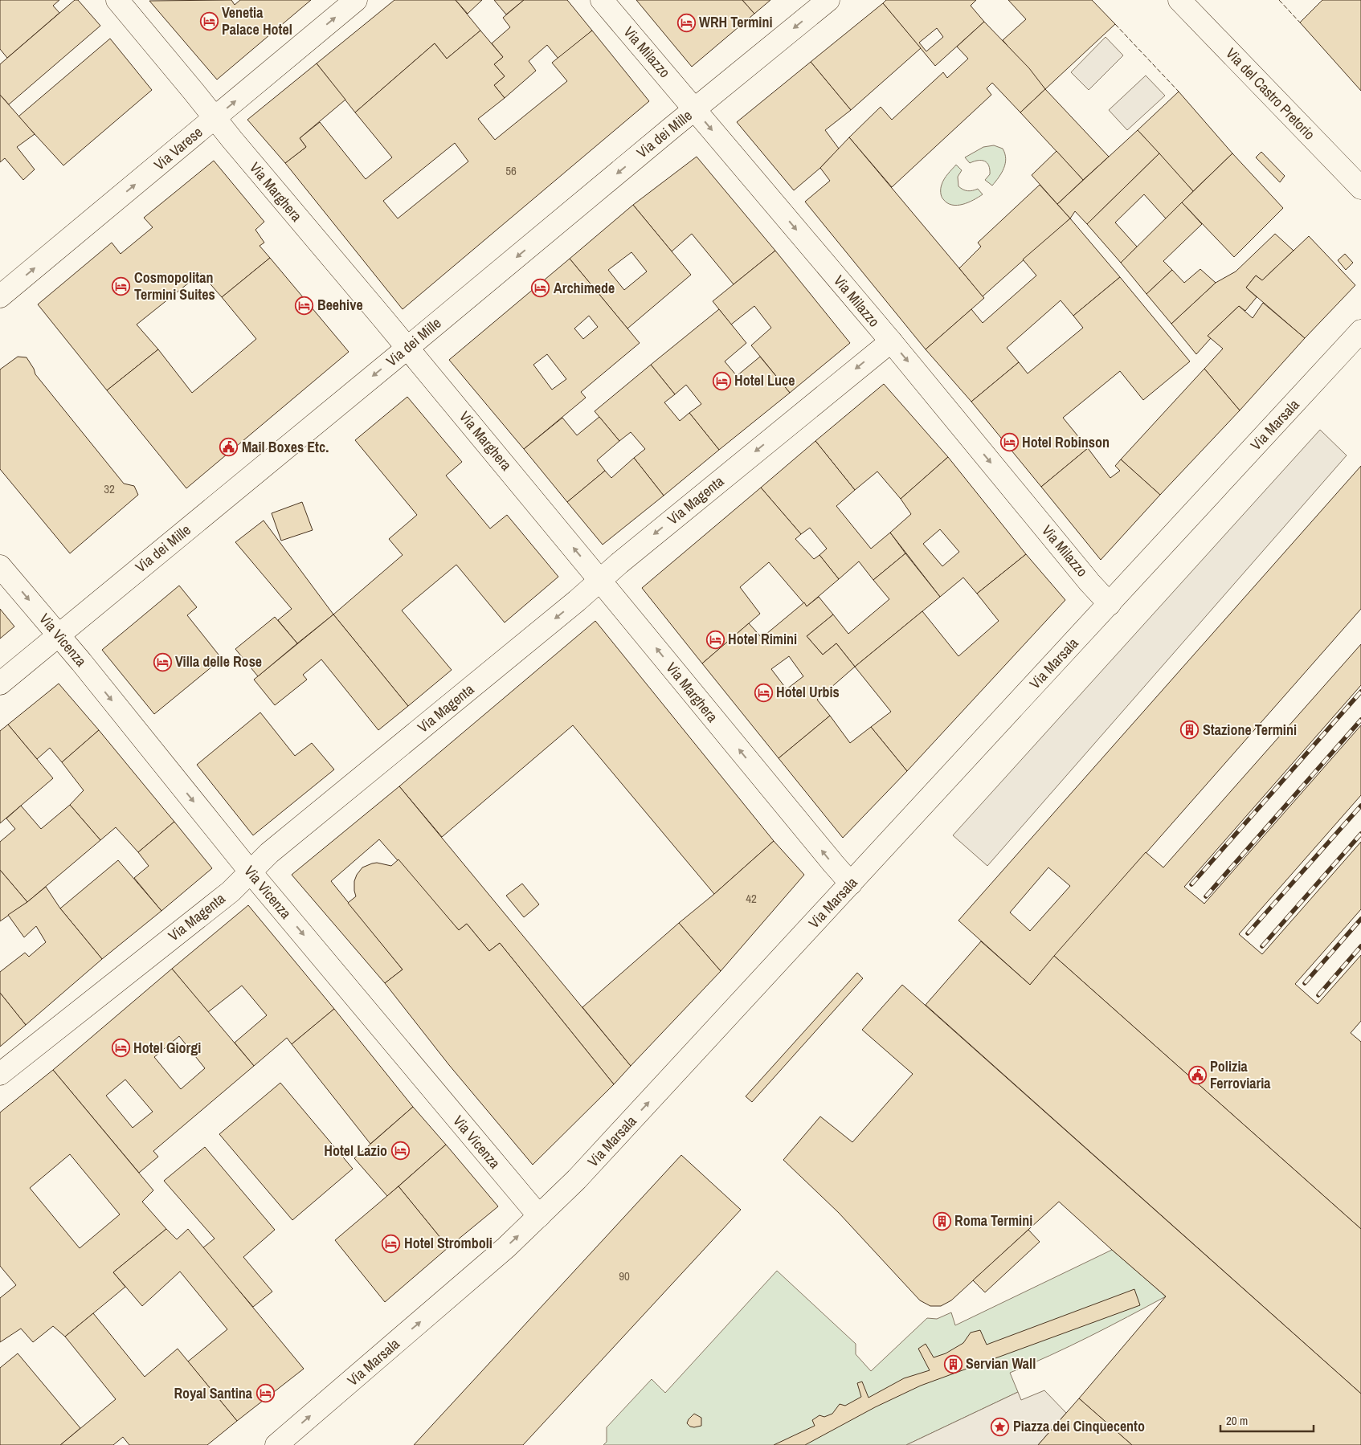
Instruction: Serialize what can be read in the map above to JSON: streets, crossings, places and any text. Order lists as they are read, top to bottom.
{
  "streets": {
    "street": [
      "Via Milazzo",
      "Via del Castro Pretorio",
      "Via dei Mille",
      "Via Varese",
      "Via Marghera",
      "Via Marsala",
      "Via Magenta",
      "Via Vicenza"
    ]
  },
  "crossings": [
    ["Via Milazzo", "Via dei Mille"],
    ["Via Milazzo", "Via Marsala"],
    ["Via Milazzo", "Via Magenta"],
    ["Via dei Mille", "Via Marghera"],
    ["Via dei Mille", "Via Vicenza"],
    ["Via Varese", "Via Marghera"],
    ["Via Marghera", "Via Marsala"],
    ["Via Marghera", "Via Magenta"],
    ["Via Marsala", "Via Vicenza"],
    ["Via Magenta", "Via Vicenza"]
  ],
  "one_way": [
    "Via Milazzo",
    "Via dei Mille",
    "Via Varese",
    "Via Marghera",
    "Via Marsala",
    "Via Magenta",
    "Via Vicenza"
  ],
  "places": {
    "hotel": [
      "Venetia Palace Hotel",
      "WRH Termini",
      "Cosmopolitan Termini Suites",
      "Archimede",
      "Beehive",
      "Hotel Luce",
      "Hotel Robinson",
      "Hotel Rimini",
      "Villa delle Rose",
      "Hotel Urbis",
      "Hotel Giorgi",
      "Hotel Lazio",
      "Hotel Stromboli",
      "Royal Santina"
    ],
    "public building": ["Mail Boxes Etc.", "Polizia Ferroviaria"],
    "building": ["Stazione Termini", "Roma Termini", "Servian Wall"],
    "place": ["Piazza dei Cinquecento"]
  },
  "house_numbers": [
    "56",
    "32",
    "42",
    "90"
  ],
  "scale_bar": "20 m"
}
